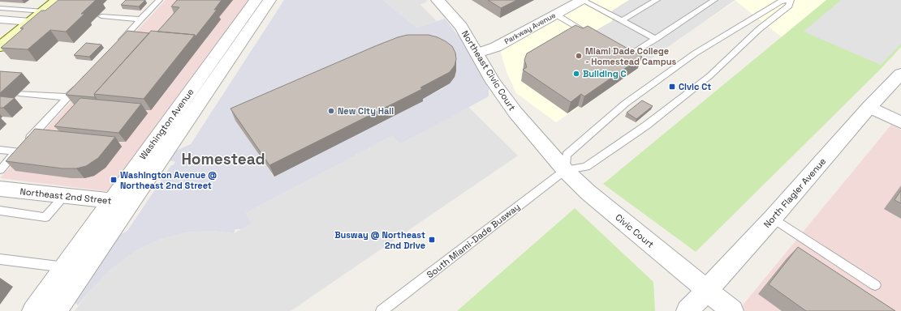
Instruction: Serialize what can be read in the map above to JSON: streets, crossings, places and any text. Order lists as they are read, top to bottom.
{
  "streets": {
    "street": [
      "Parkway Avenue",
      "Northeast Civic Court",
      "Washington Avenue",
      "North Flagler Avenue",
      "Northeast 2nd Street",
      "Civic Court"
    ],
    "lane": ["South Miami-Dade Busway"]
  },
  "crossings": [
    ["Parkway Avenue", "Northeast Civic Court"],
    ["Northeast Civic Court", "Civic Court"],
    ["Northeast Civic Court", "South Miami-Dade Busway"],
    ["Washington Avenue", "Northeast 2nd Street"],
    ["North Flagler Avenue", "Civic Court"],
    ["Civic Court", "South Miami-Dade Busway"]
  ],
  "districts": ["Homestead"],
  "places": {
    "other": ["Miami Dade College - Homestead Campus", "Building C", "New City Hall"],
    "transit": ["Civic Ct", "Washington Avenue @ Northeast 2nd Street", "Busway @ Northeast 2nd Drive"]
  }
}
